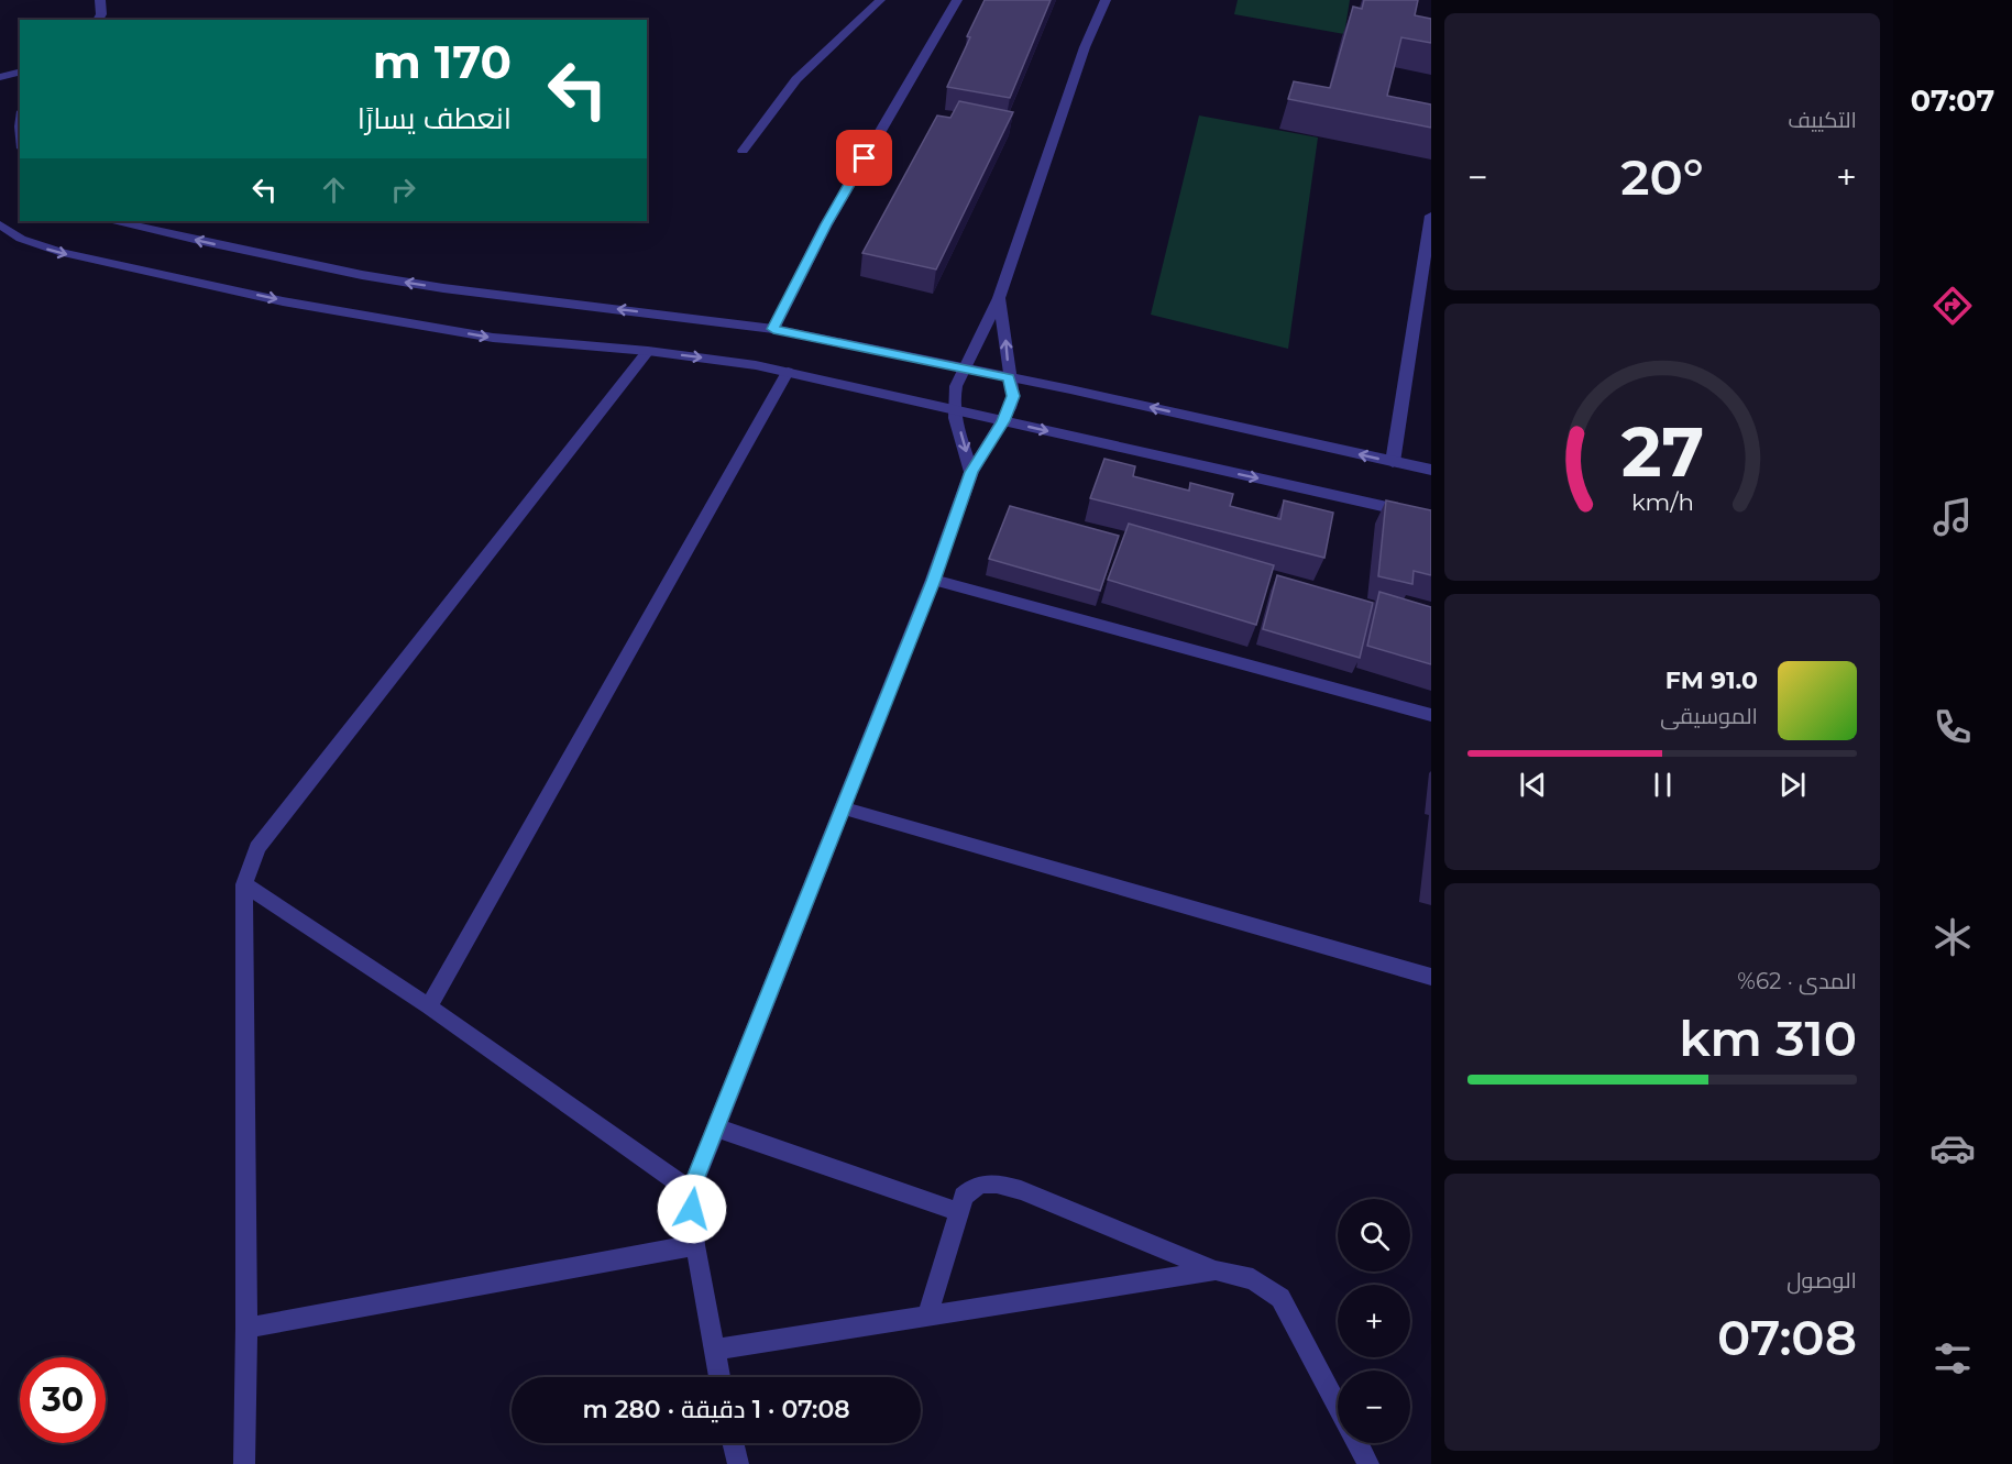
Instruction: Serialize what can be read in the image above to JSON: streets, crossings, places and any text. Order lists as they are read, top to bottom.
{
  "page": {
    "tabs": "07:07",
    "tile": [
      "التكييف",
      ["المدى · 62%", "310 km"],
      ["الوصول", "07:08"]
    ],
    "turn": ["170 m", "انعطف يسارًا"],
    "heat": ["−", "20°", "+"],
    "song": ["91.0 FM", "الموسيقى"],
    "map_buttons": ["+", "−"],
    "limit": "30",
    "trip": "07:08 · 1 دقيقة · 280 m",
    "gauge": ["27", "km/h"]
  }
}
